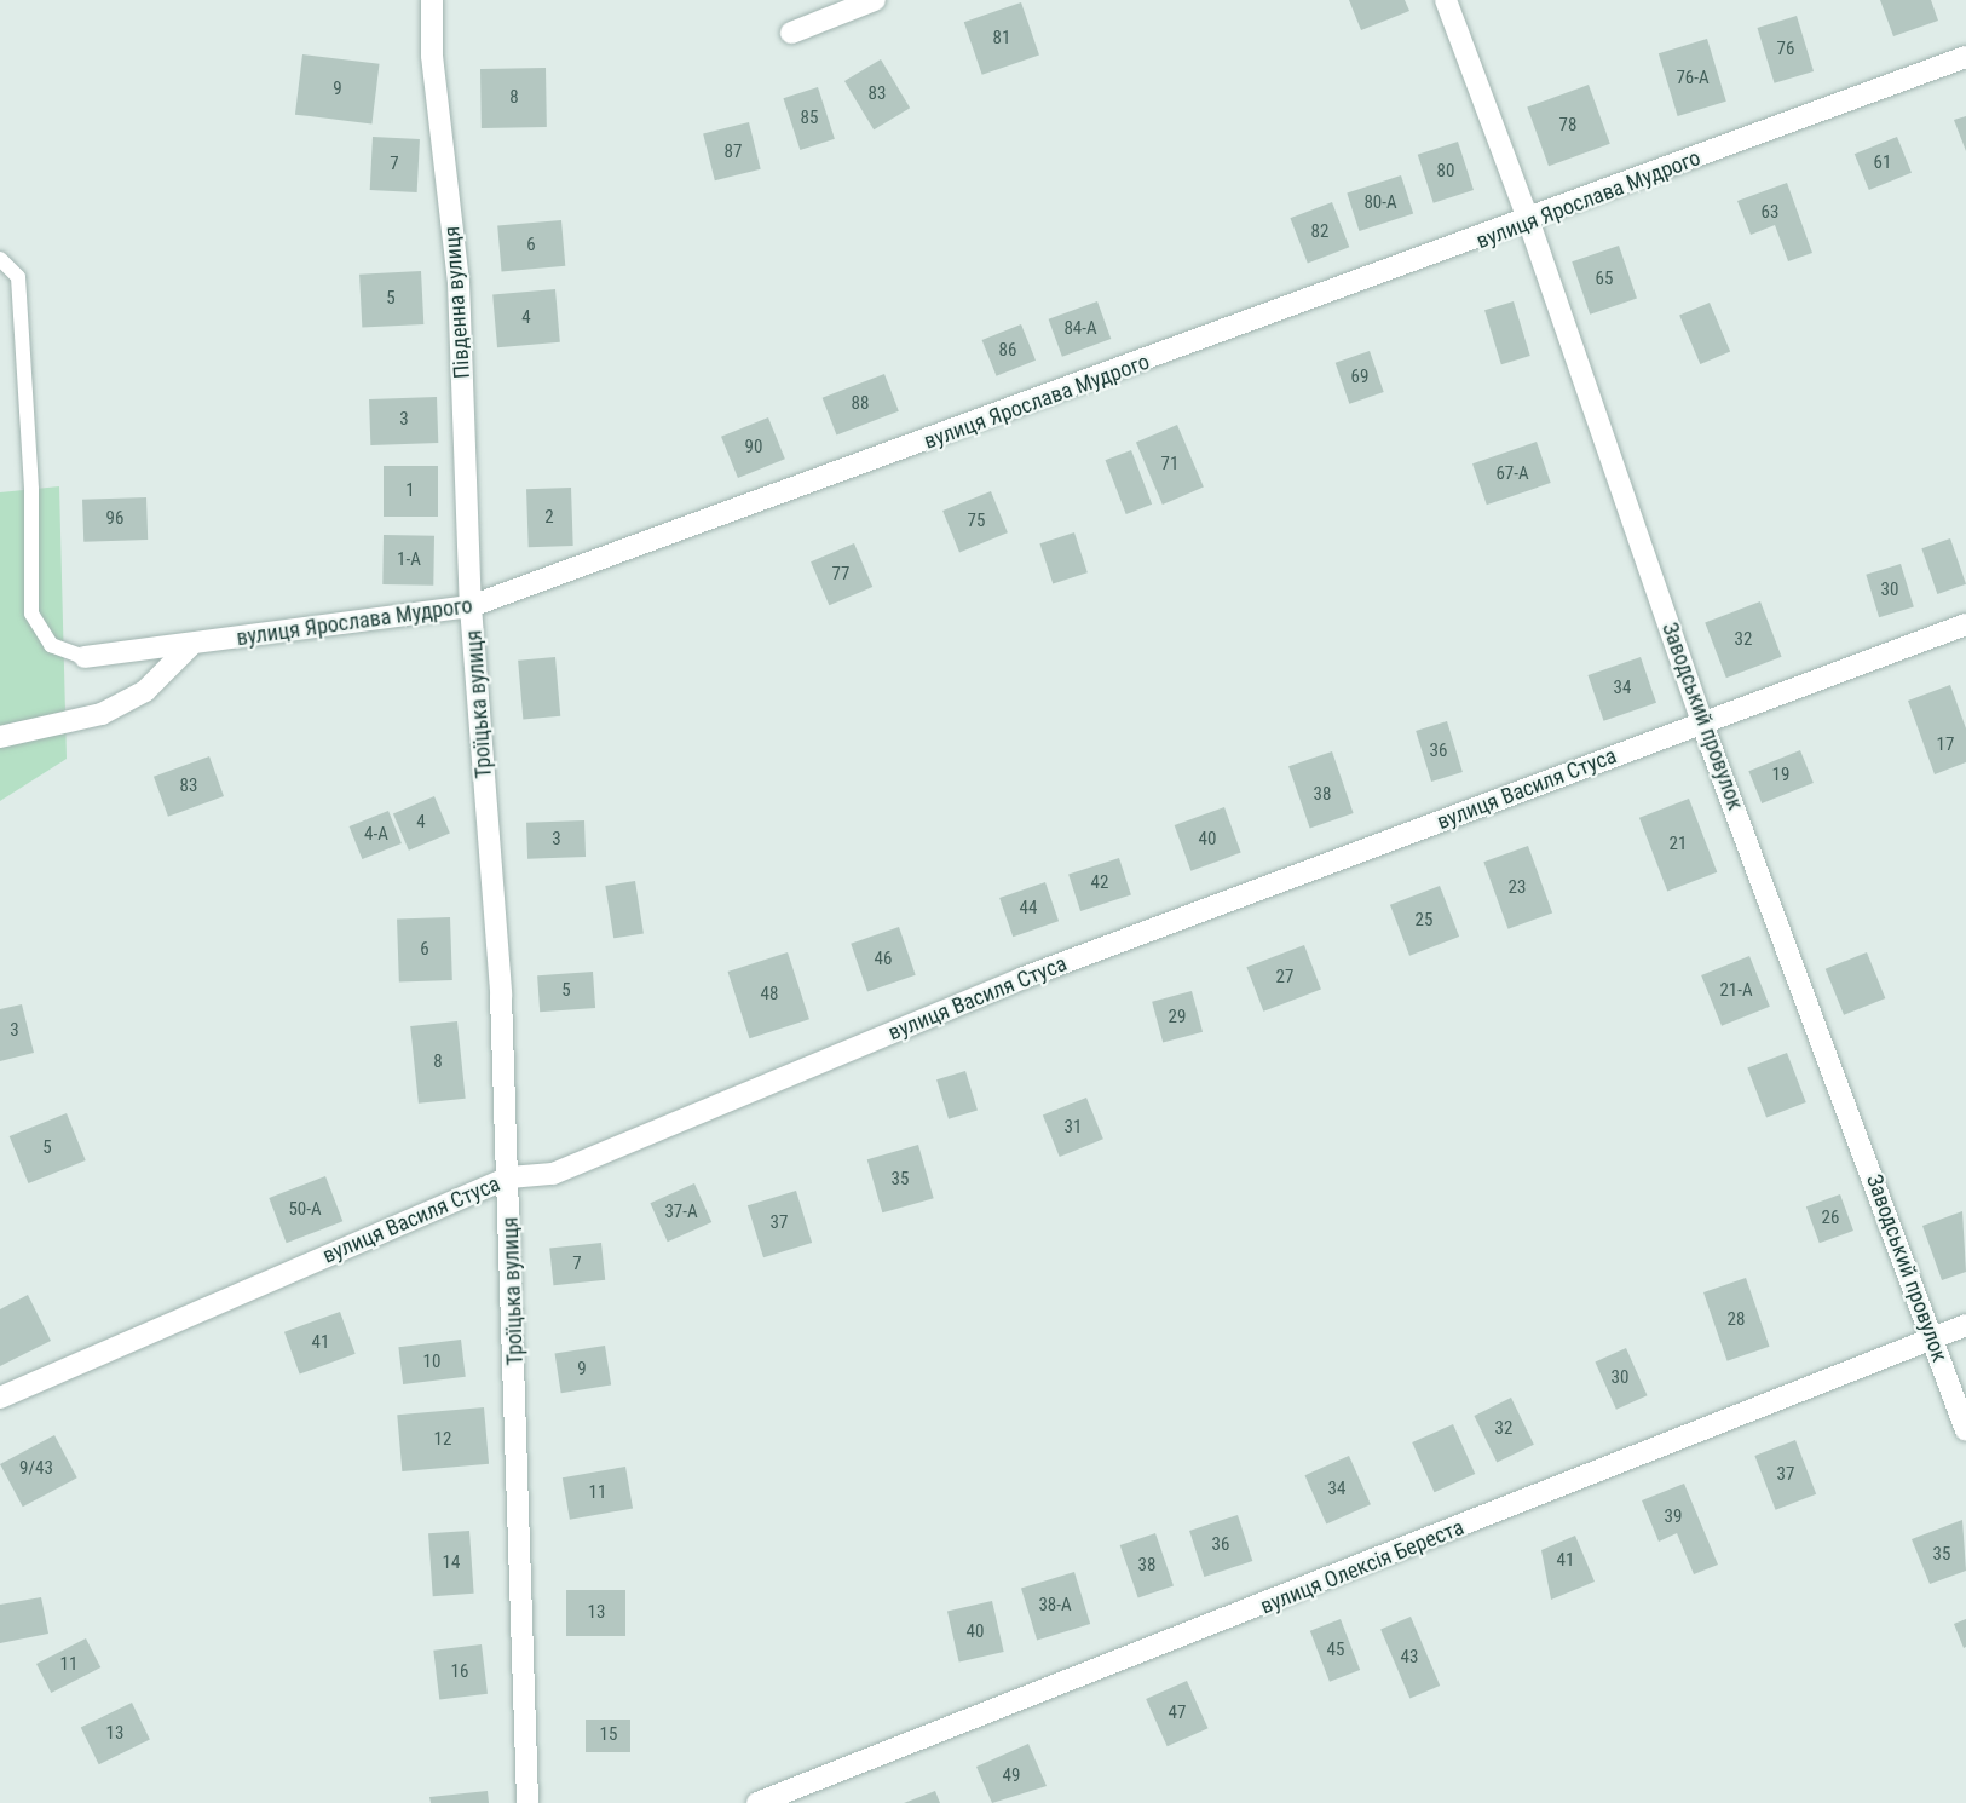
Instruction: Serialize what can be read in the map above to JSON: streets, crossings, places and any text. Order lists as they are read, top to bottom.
{
  "streets": {
    "street": [
      "вулиця Ярослава Мудрого",
      "Південна вулиця",
      "Троїцька вулиця",
      "Заводський провулок",
      "вулиця Василя Стуса",
      "вулиця Олексія Береста"
    ]
  },
  "crossings": [
    ["вулиця Ярослава Мудрого", "Південна вулиця"],
    ["вулиця Ярослава Мудрого", "Троїцька вулиця"],
    ["вулиця Ярослава Мудрого", "Заводський провулок"],
    ["Південна вулиця", "Троїцька вулиця"],
    ["Троїцька вулиця", "вулиця Василя Стуса"],
    ["Заводський провулок", "вулиця Василя Стуса"],
    ["Заводський провулок", "вулиця Олексія Береста"]
  ],
  "house_numbers": [
    "81",
    "76",
    "76-А",
    "9",
    "83",
    "8",
    "85",
    "78",
    "87",
    "61",
    "7",
    "80",
    "80-А",
    "63",
    "82",
    "6",
    "65",
    "5",
    "4",
    "84-А",
    "86",
    "69",
    "88",
    "3",
    "90",
    "71",
    "67-А",
    "1",
    "2",
    "96",
    "75",
    "1-А",
    "77",
    "30",
    "32",
    "34",
    "17",
    "36",
    "19",
    "83",
    "38",
    "4",
    "4-А",
    "3",
    "40",
    "21",
    "42",
    "23",
    "44",
    "25",
    "6",
    "46",
    "27",
    "5",
    "21-А",
    "48",
    "29",
    "3",
    "8",
    "31",
    "5",
    "35",
    "50-А",
    "37-А",
    "26",
    "37",
    "7",
    "28",
    "41",
    "10",
    "9",
    "30",
    "32",
    "12",
    "9/43",
    "37",
    "34",
    "11",
    "39",
    "36",
    "35",
    "41",
    "14",
    "38",
    "38-А",
    "13",
    "40",
    "45",
    "43",
    "11",
    "16",
    "47",
    "13",
    "15",
    "49"
  ]
}
